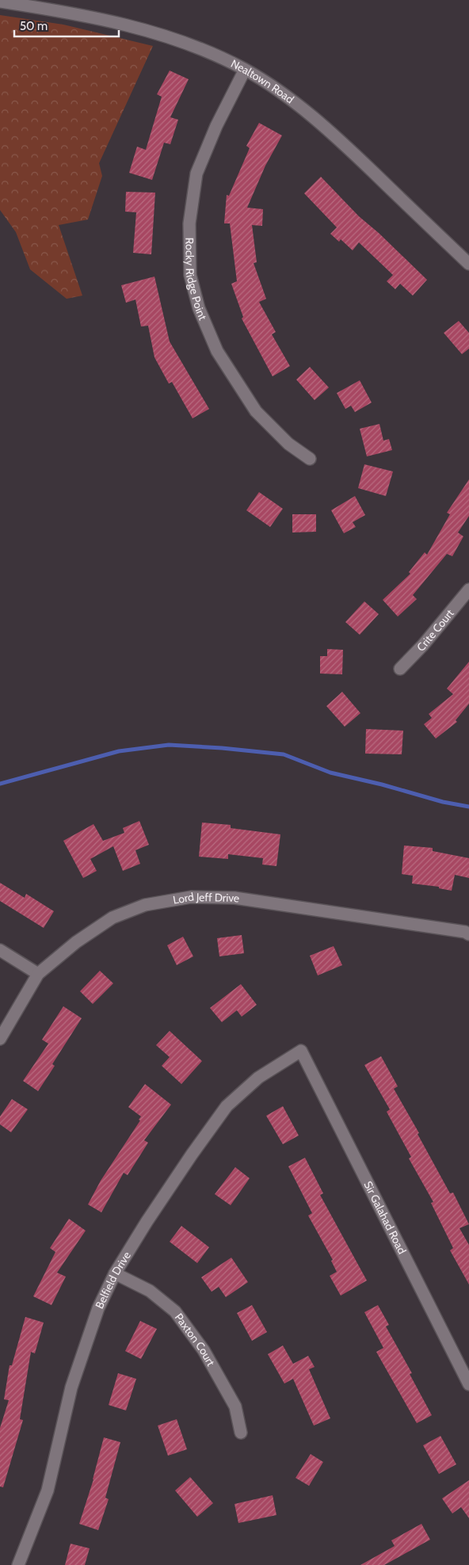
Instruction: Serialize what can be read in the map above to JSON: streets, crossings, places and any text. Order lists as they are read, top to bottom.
{
  "streets": {
    "street": [
      "Nealtown Road",
      "Rocky Ridge Point",
      "Crite Court",
      "Lord Jeff Drive",
      "Sir Galahad Road",
      "Belfield Drive",
      "Paxton Court"
    ]
  },
  "crossings": [
    ["Nealtown Road", "Rocky Ridge Point"],
    ["Sir Galahad Road", "Belfield Drive"],
    ["Belfield Drive", "Paxton Court"]
  ],
  "scale_bar": "50 m"
}
